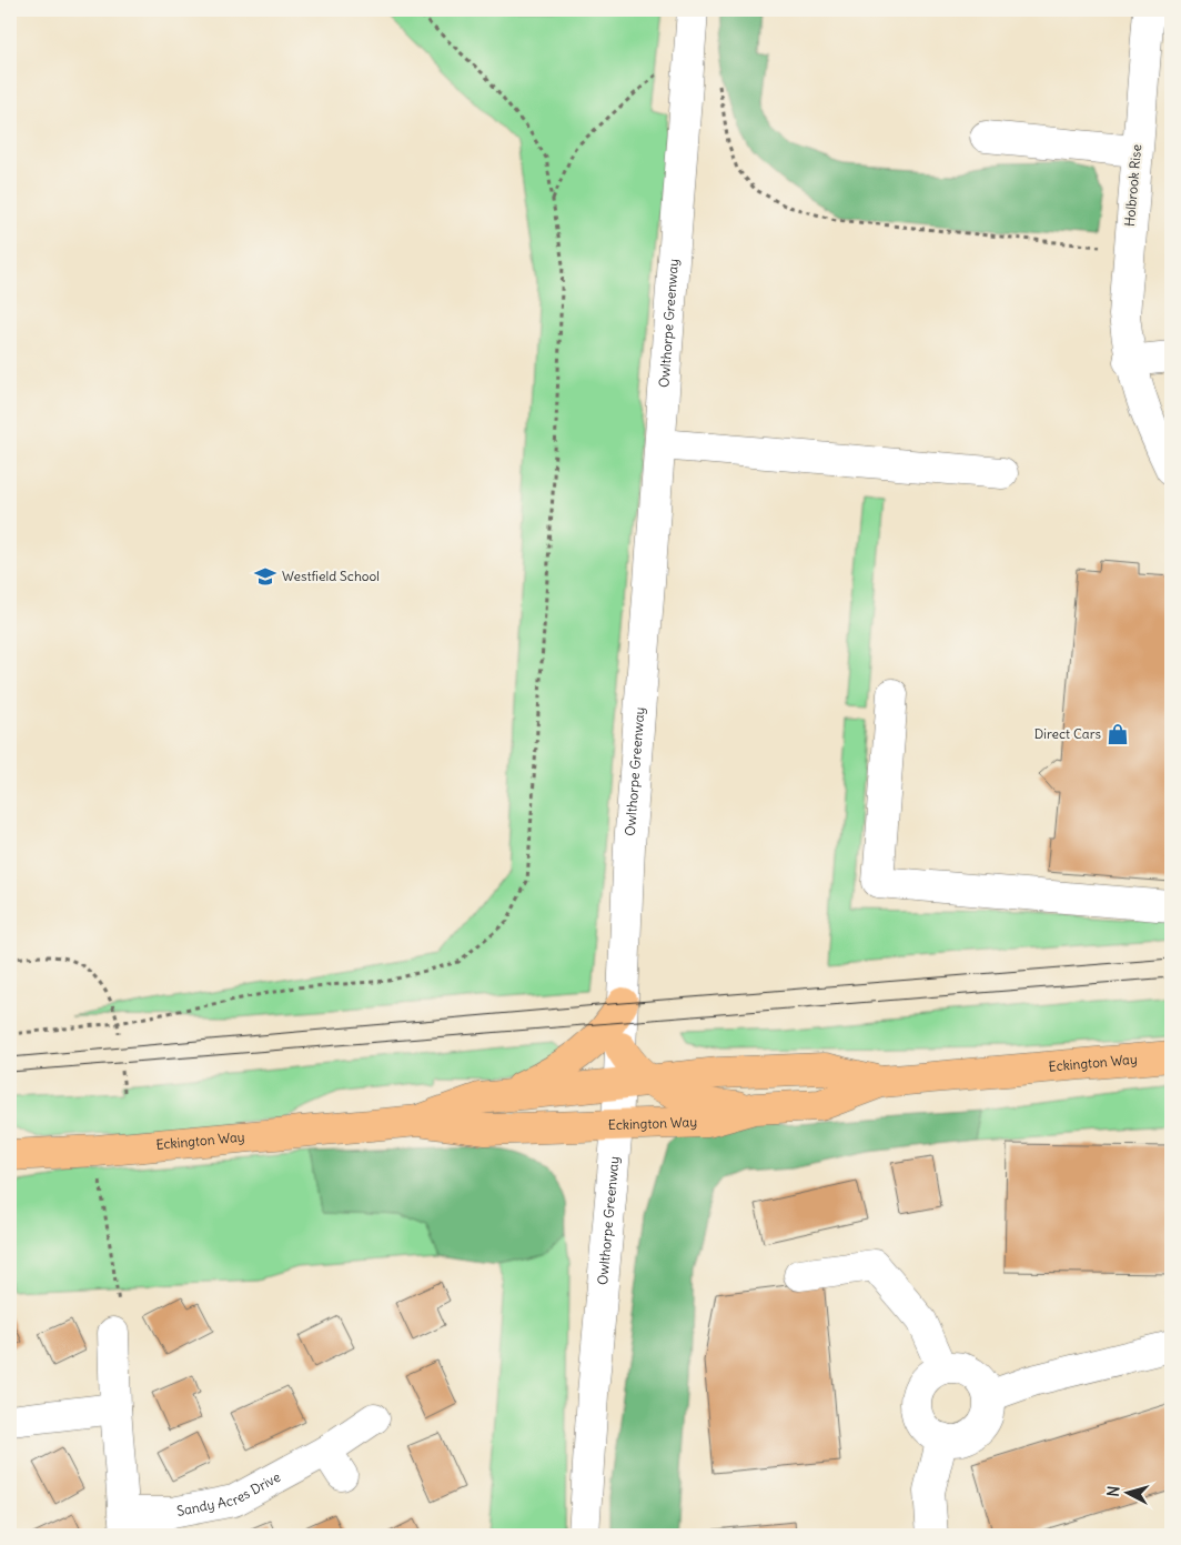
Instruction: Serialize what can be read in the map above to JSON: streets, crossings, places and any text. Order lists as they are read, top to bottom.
{
  "streets": {
    "main road": ["Eckington Way"],
    "street": ["Holbrook Rise", "Owlthorpe Greenway", "Sandy Acres Drive"]
  },
  "crossings": [
    ["Owlthorpe Greenway", "Eckington Way"]
  ],
  "places": {
    "school or university": ["Westfield School"],
    "shop": ["Direct Cars"]
  },
  "north": "left"
}
